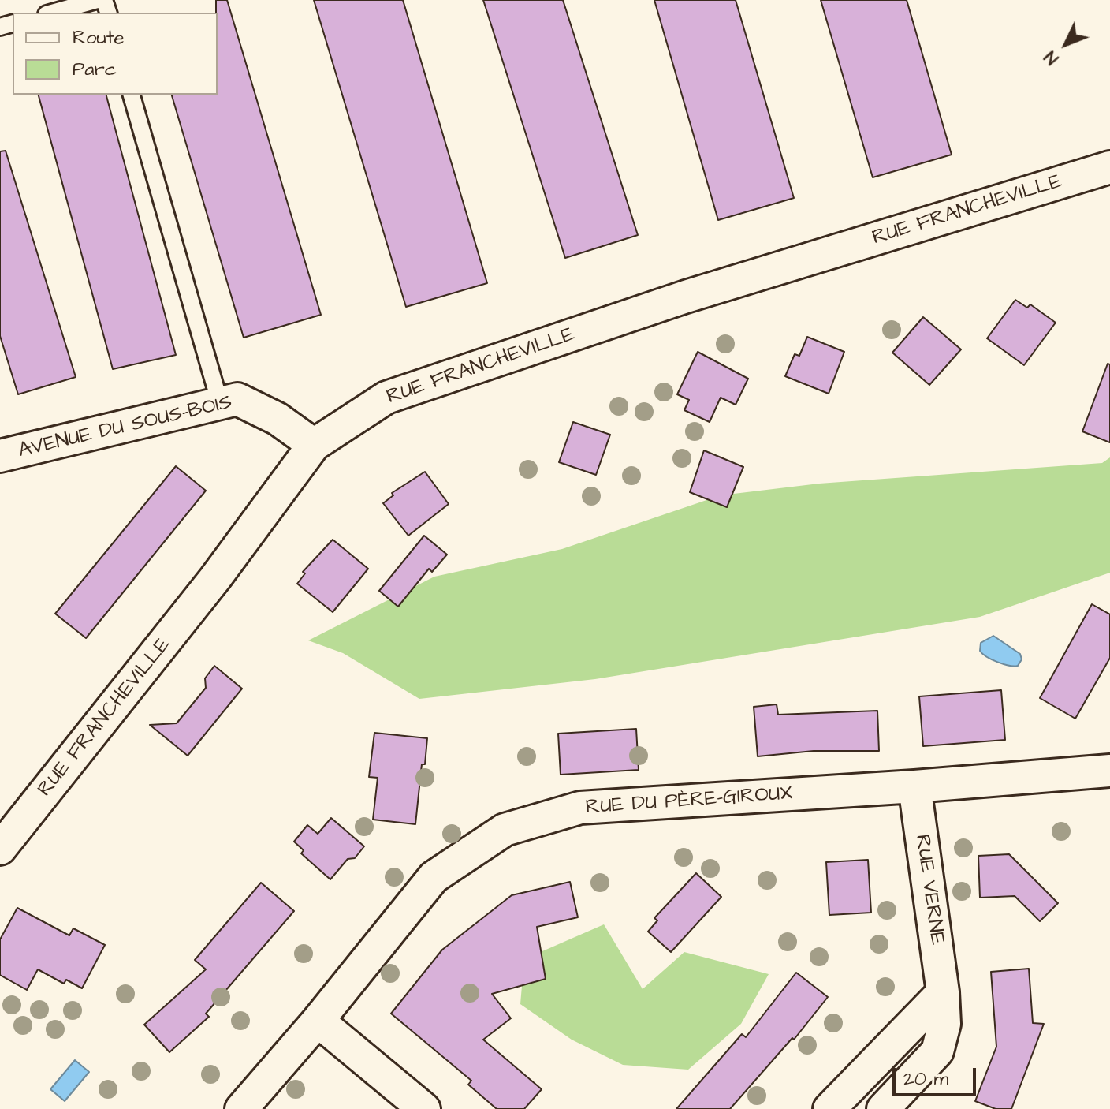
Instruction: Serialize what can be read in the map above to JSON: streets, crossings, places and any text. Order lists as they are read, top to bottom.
{
  "streets": {
    "street": [
      "RUE FRANCHEVILLE",
      "AVENUE DU SOUS-BOIS",
      "RUE DU PÈRE-GIROUX",
      "RUE VERNE"
    ]
  },
  "crossings": [
    ["RUE FRANCHEVILLE", "AVENUE DU SOUS-BOIS"],
    ["RUE DU PÈRE-GIROUX", "RUE VERNE"]
  ],
  "legend": ["Route", "Parc"],
  "scale_bar": "20 m",
  "north": "bottom left"
}
